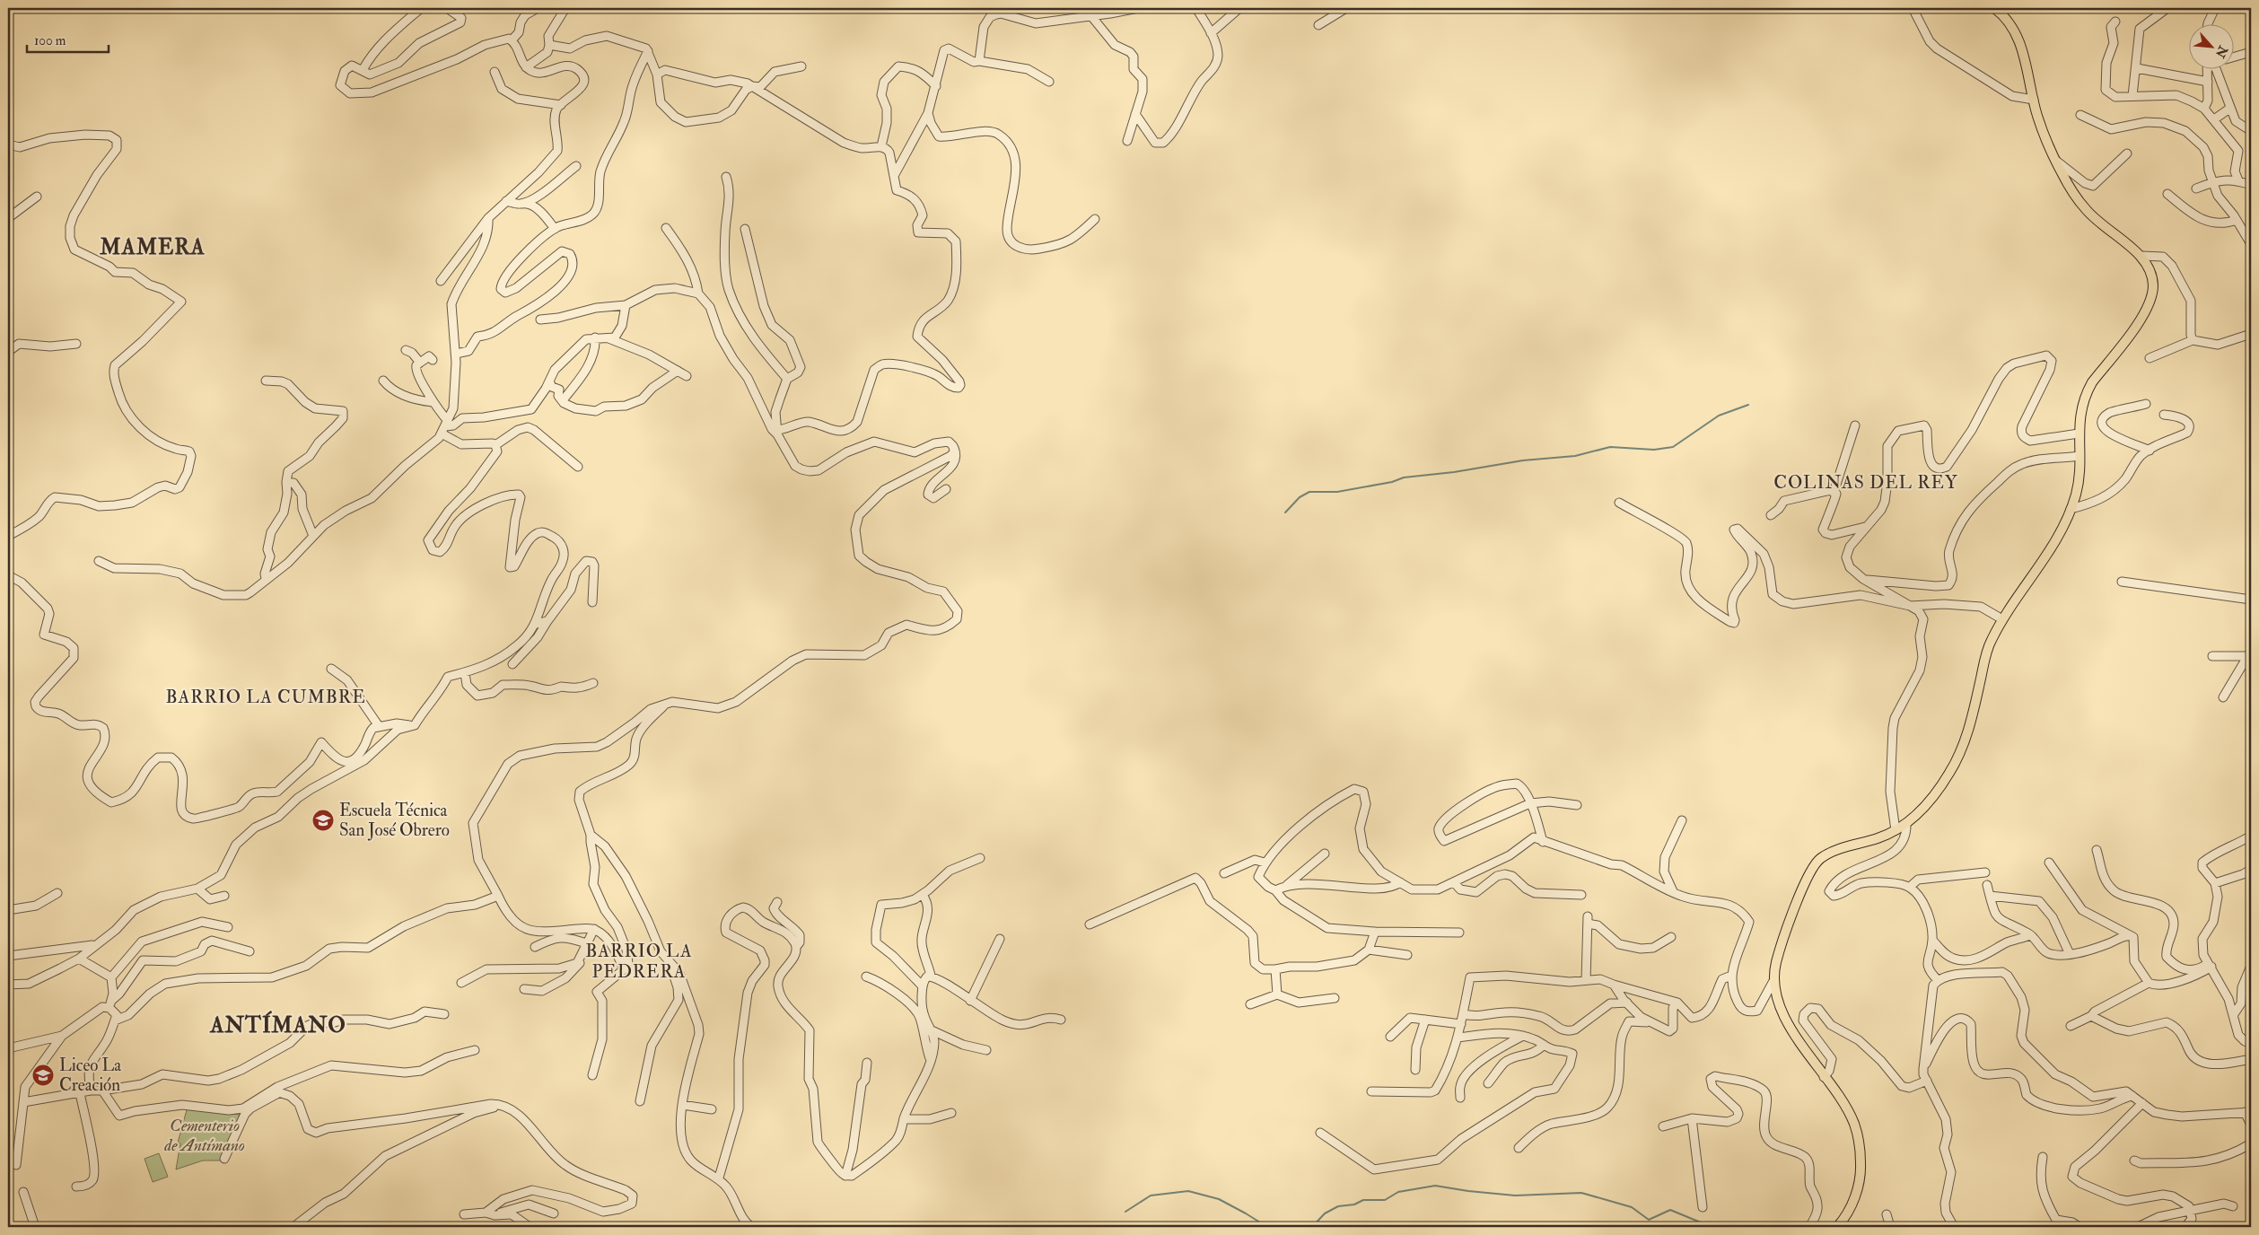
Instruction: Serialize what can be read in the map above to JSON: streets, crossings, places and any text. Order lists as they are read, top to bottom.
{
  "districts": [
    "MAMERA",
    "COLINAS DEL REY",
    "BARRIO LA CUMBRE",
    "BARRIO LA PEDRERA",
    "ANTÍMANO"
  ],
  "parks": ["Cementerio de Antímano"],
  "places": {
    "school or university": ["Escuela Técnica San José Obrero", "Liceo La Creación"]
  },
  "scale_bar": "100 m",
  "north": "bottom right"
}
